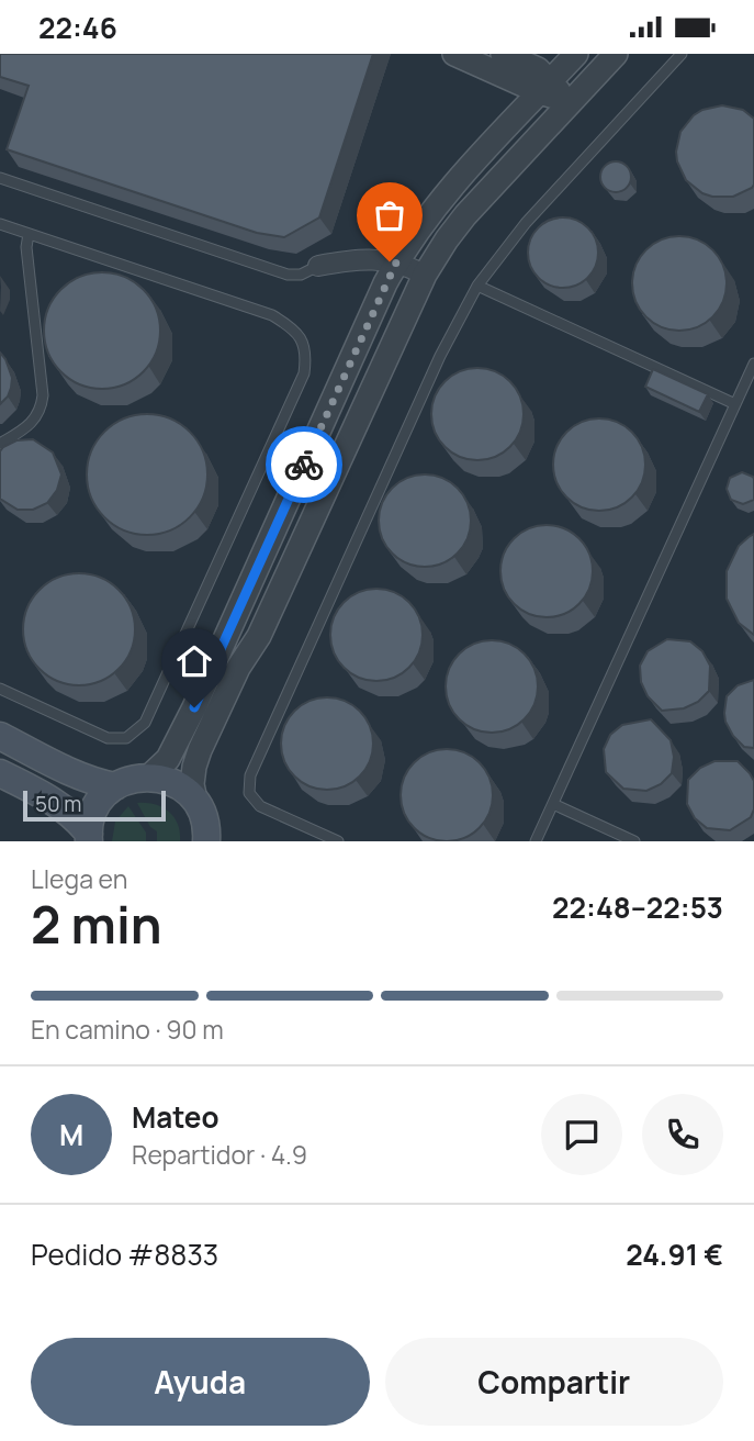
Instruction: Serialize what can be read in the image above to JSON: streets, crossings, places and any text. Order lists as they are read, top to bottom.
{
  "scale_bar": "50 m",
  "page": {
    "status": "22:46",
    "scale": "50 m",
    "heading": ["2 min", "Llega en", "22:48–22:53"],
    "panel": [
      "Mateo",
      "Repartidor · 4.9",
      "Pedido #8833",
      "24.91 €"
    ],
    "bar": "En camino · 90 m",
    "round": "M",
    "buttons": ["Ayuda", "Compartir"]
  }
}
